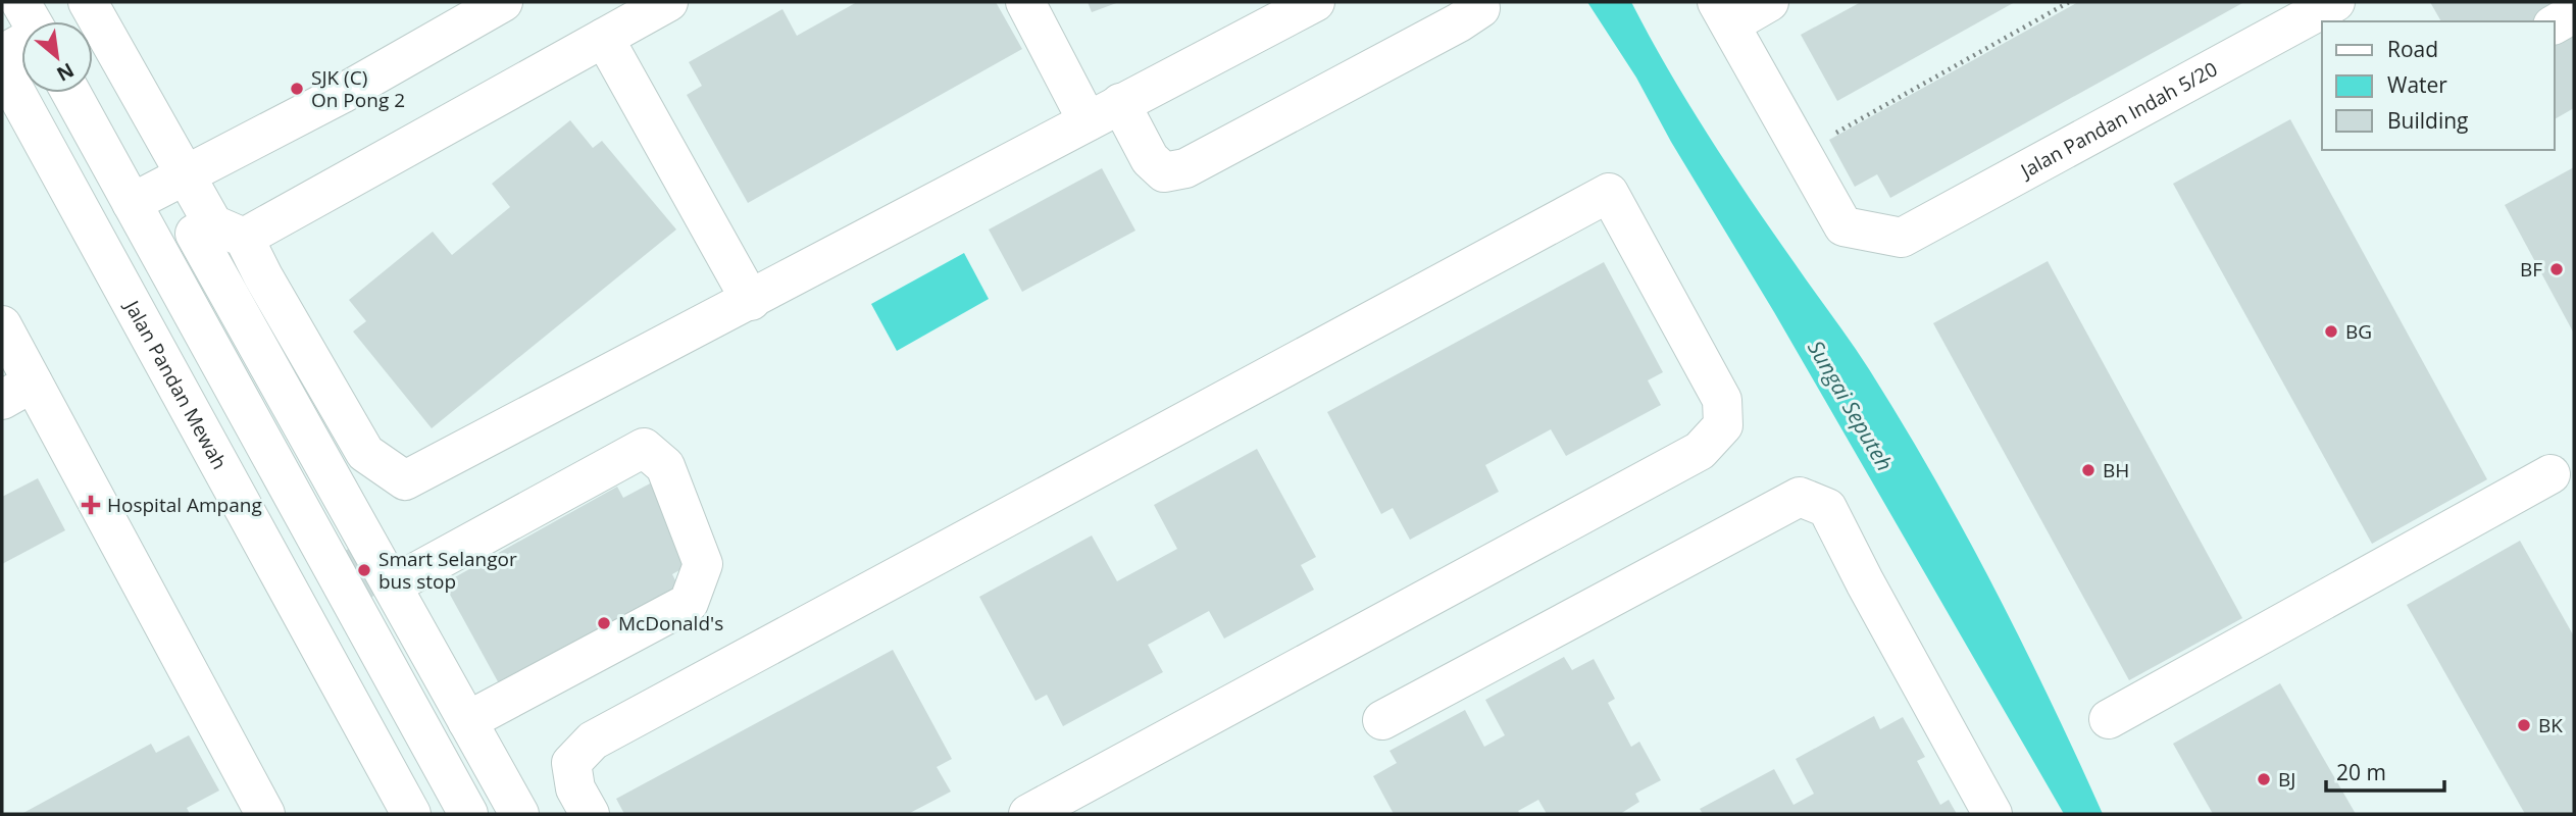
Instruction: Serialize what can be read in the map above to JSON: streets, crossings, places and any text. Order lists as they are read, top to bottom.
{
  "streets": {
    "main road": ["Jalan Pandan Indah 5/20", "Jalan Pandan Mewah"]
  },
  "water": ["Sungai Seputeh"],
  "places": {
    "other": [
      "SJK (C) On Pong 2",
      "BF",
      "BG",
      "BH",
      "Smart Selangor bus stop",
      "McDonald's",
      "BK",
      "BJ"
    ],
    "health": ["Hospital Ampang"]
  },
  "legend": ["Road", "Water", "Building"],
  "scale_bar": "20 m",
  "north": "bottom right"
}
